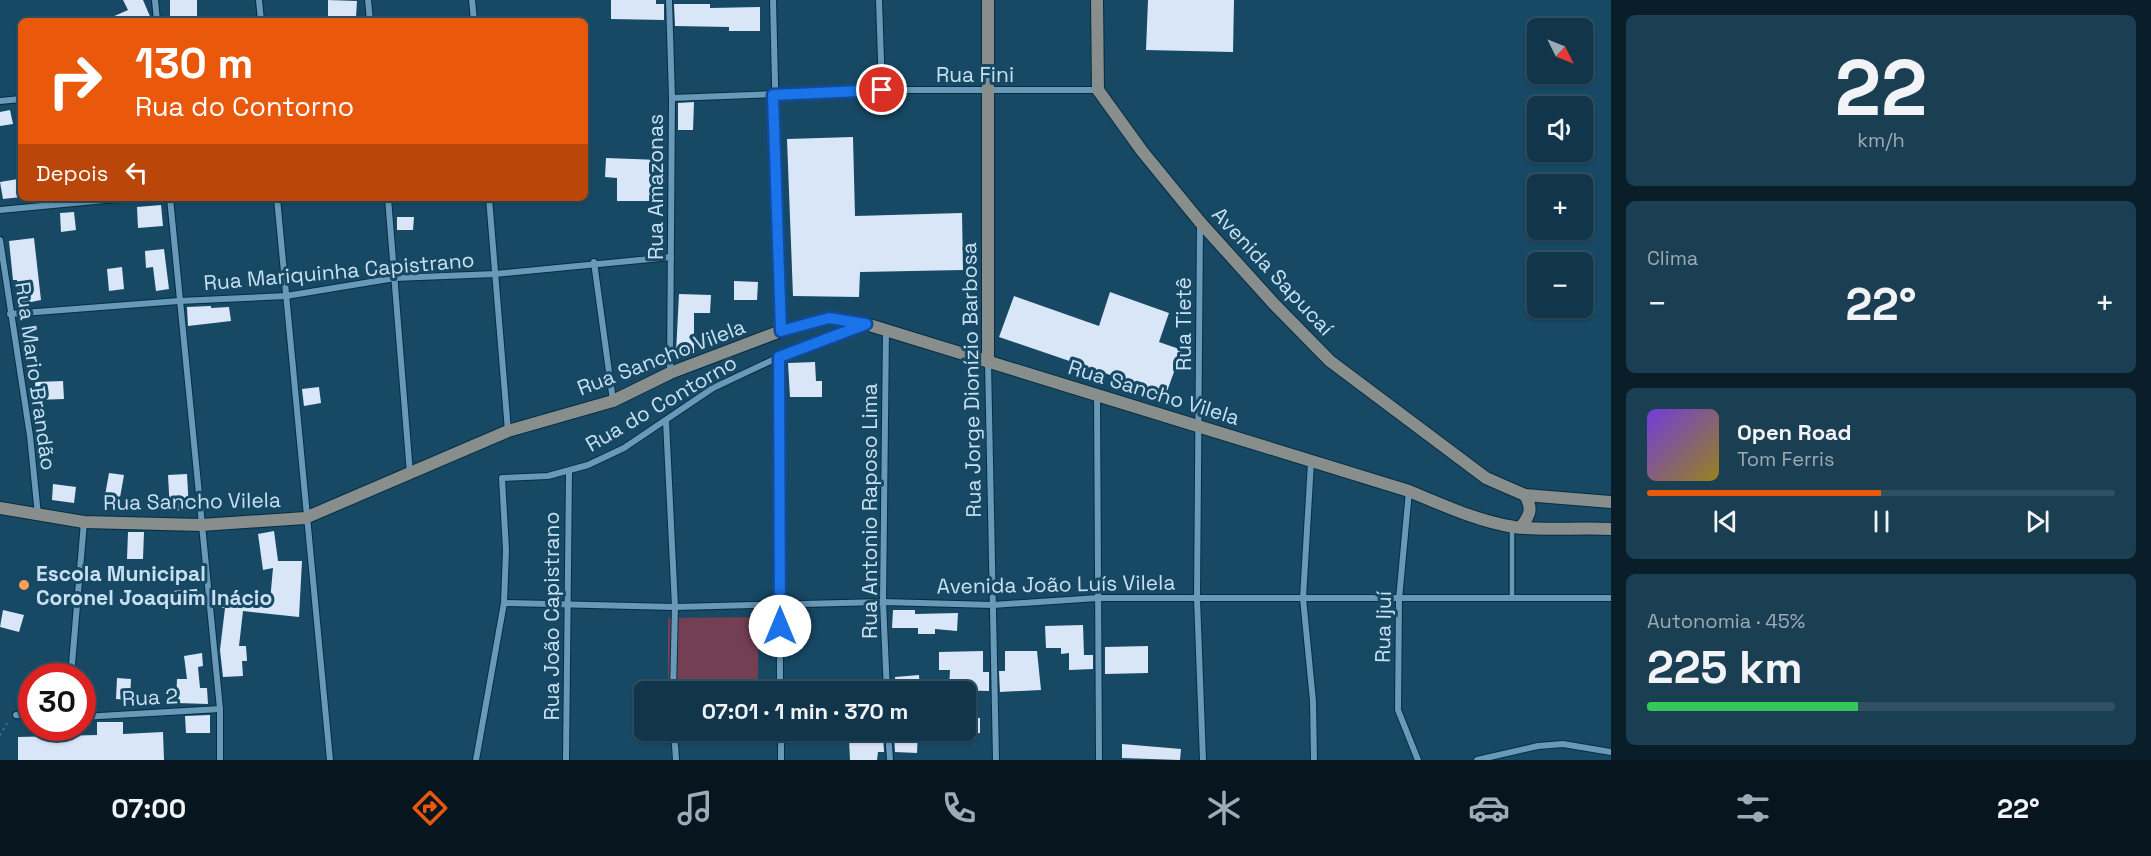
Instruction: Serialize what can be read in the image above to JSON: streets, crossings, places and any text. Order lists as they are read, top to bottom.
{
  "streets": {
    "main road": ["Avenida Sapucaí", "Rua Sancho Vilela", "Rua Jorge Dionízio Barbosa"],
    "street": [
      "Rua Fini",
      "Rua Amazonas",
      "Rua Mariquinha Capistrano",
      "Rua Tietê",
      "Rua Mario Brandão",
      "Rua do Contorno",
      "Rua Antonio Raposo Lima",
      "Avenida João Luís Vilela",
      "Rua João Capistrano",
      "Rua Ijuí",
      "Rua 2"
    ]
  },
  "crossings": [
    ["Rua Fini", "Rua Amazonas"],
    ["Rua Fini", "Avenida Sapucaí"],
    ["Rua Fini", "Rua Jorge Dionízio Barbosa"],
    ["Rua Amazonas", "Rua Mariquinha Capistrano"],
    ["Rua Amazonas", "Rua Sancho Vilela"],
    ["Rua Mariquinha Capistrano", "Rua Mario Brandão"],
    ["Avenida Sapucaí", "Rua Tietê"],
    ["Rua Tietê", "Rua Sancho Vilela"],
    ["Rua Tietê", "Avenida João Luís Vilela"],
    ["Rua Sancho Vilela", "Rua Mario Brandão"],
    ["Rua Sancho Vilela", "Rua Jorge Dionízio Barbosa"],
    ["Rua Sancho Vilela", "Rua do Contorno"],
    ["Rua Sancho Vilela", "Rua Antonio Raposo Lima"],
    ["Rua Sancho Vilela", "Rua Ijuí"],
    ["Rua Jorge Dionízio Barbosa", "Avenida João Luís Vilela"],
    ["Rua do Contorno", "Avenida João Luís Vilela"],
    ["Rua do Contorno", "Rua João Capistrano"],
    ["Rua Antonio Raposo Lima", "Avenida João Luís Vilela"],
    ["Avenida João Luís Vilela", "Rua João Capistrano"],
    ["Avenida João Luís Vilela", "Rua Ijuí"]
  ],
  "places": ["Escola Municipal Coronel Joaquim Inácio"],
  "north": "bottom right",
  "page": {
    "tile": [
      ["22", "km/h"],
      "Clima",
      ["Autonomia · 45%", "225 km"]
    ],
    "map_buttons": ["+", "−"],
    "turn": ["130 m", "Rua do Contorno"],
    "then": "Depois",
    "heat": ["−", "22°", "+"],
    "song": ["Open Road", "Tom Ferris"],
    "limit": "30",
    "trip": "07:01 · 1 min · 370 m",
    "tabs": ["07:00", "22°"]
  }
}
